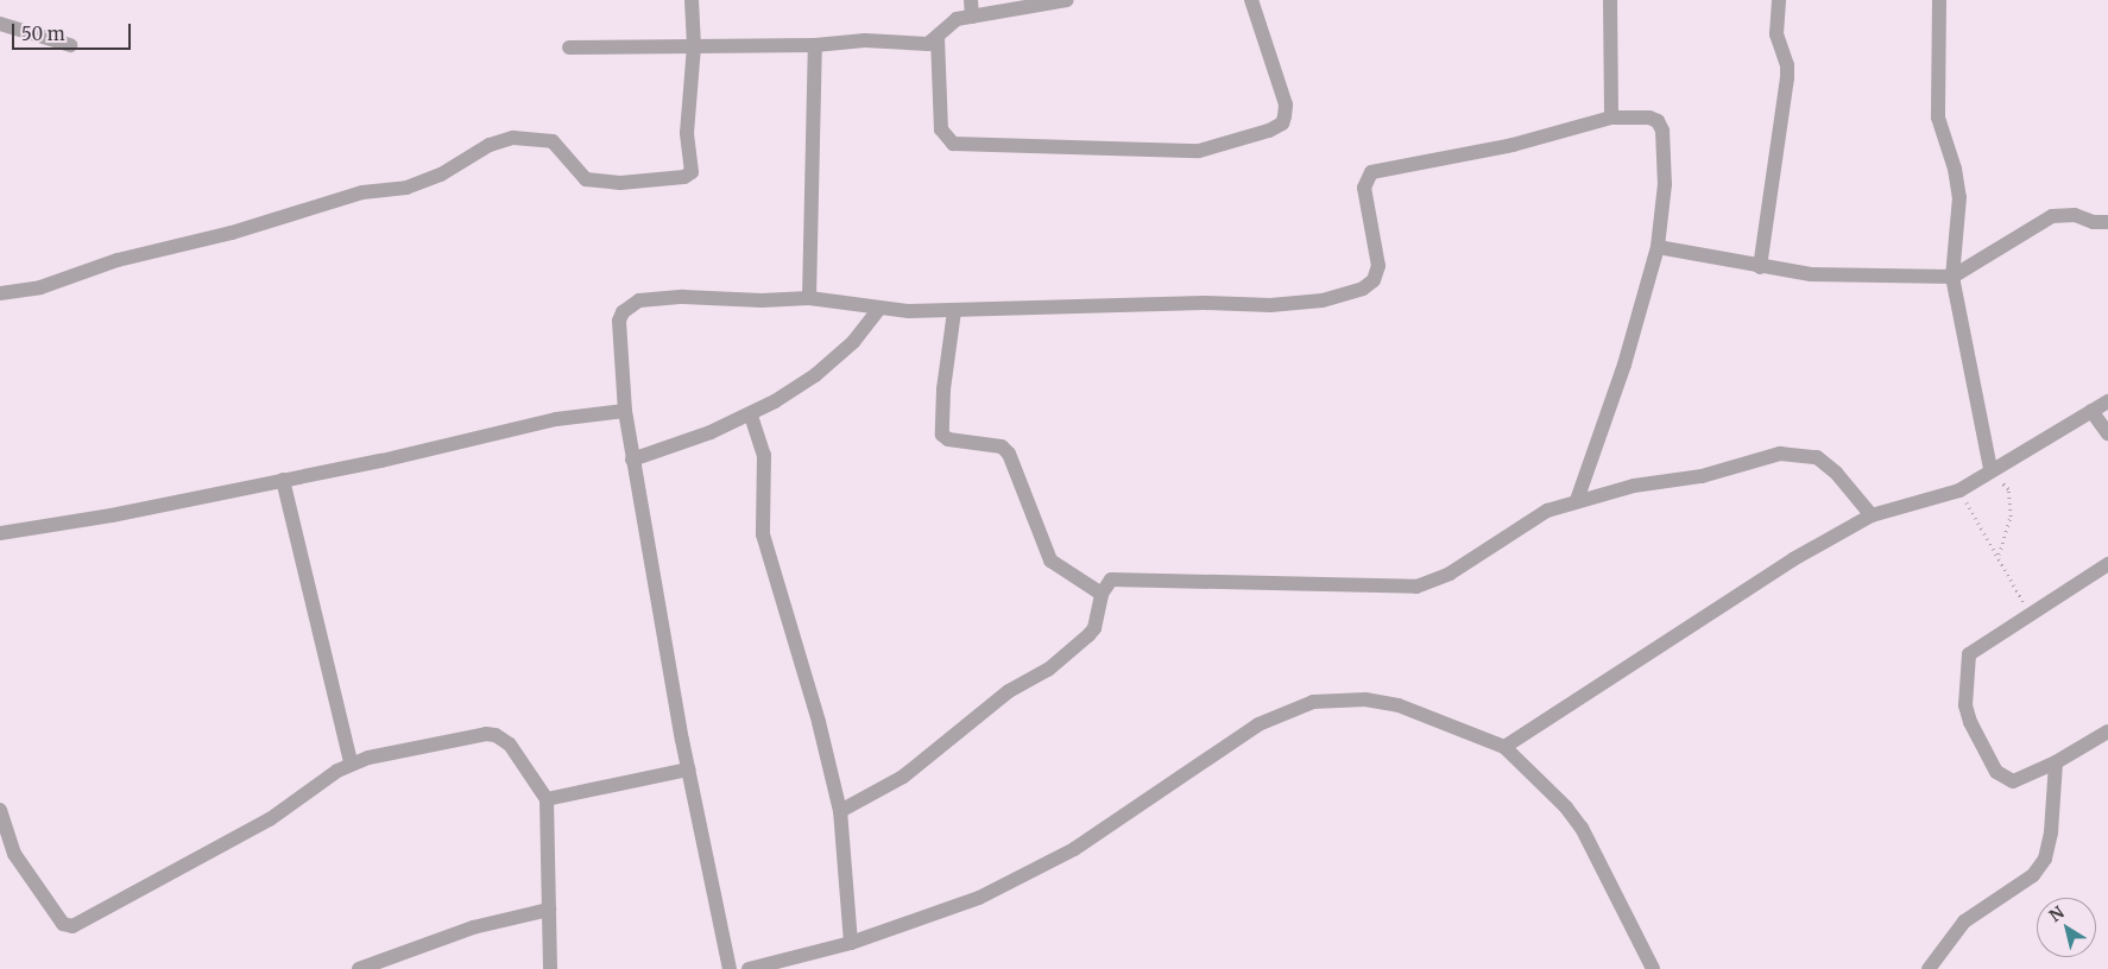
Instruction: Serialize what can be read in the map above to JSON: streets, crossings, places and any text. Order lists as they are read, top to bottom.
{
  "scale_bar": "50 m",
  "north": "top left"
}
